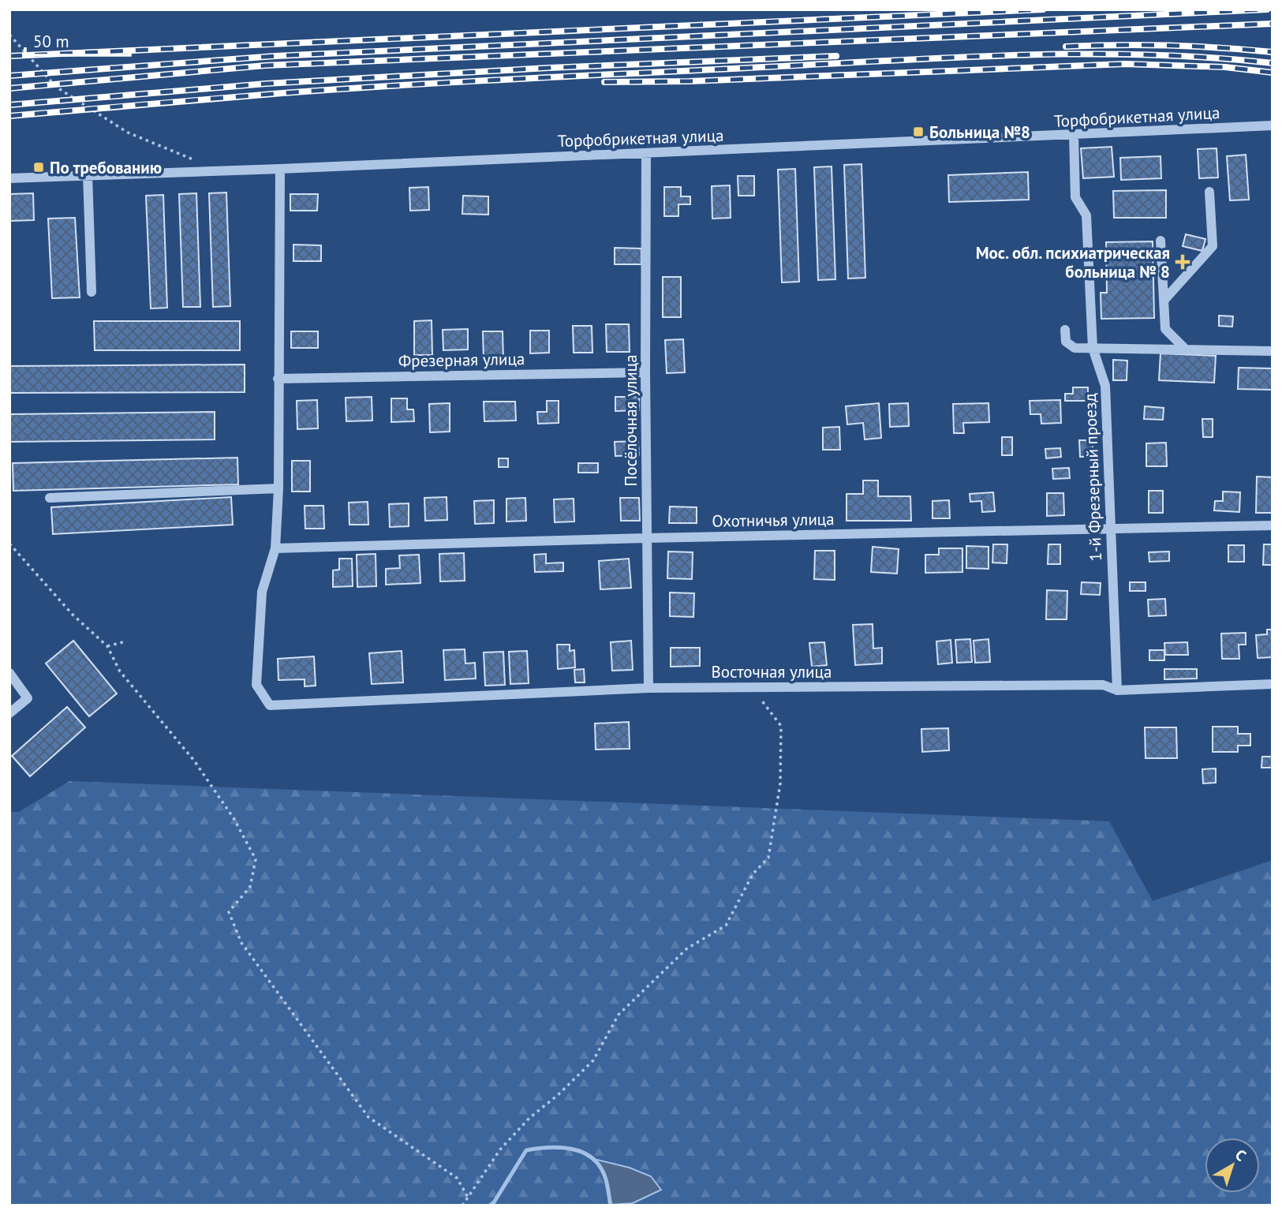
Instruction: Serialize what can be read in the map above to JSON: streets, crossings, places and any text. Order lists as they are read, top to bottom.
{
  "streets": {
    "street": [
      "Торфобрикетная улица",
      "Фрезерная улица",
      "Посёлочная улица",
      "1-й Фрезерный проезд",
      "Охотничья улица",
      "Восточная улица"
    ]
  },
  "crossings": [
    ["Торфобрикетная улица", "Посёлочная улица"],
    ["Торфобрикетная улица", "1-й Фрезерный проезд"],
    ["Фрезерная улица", "Посёлочная улица"],
    ["Посёлочная улица", "Охотничья улица"],
    ["Посёлочная улица", "Восточная улица"],
    ["1-й Фрезерный проезд", "Охотничья улица"],
    ["1-й Фрезерный проезд", "Восточная улица"],
    ["Охотничья улица", "Восточная улица"]
  ],
  "places": {
    "transit": ["Больница №8", "По требованию"],
    "health": ["Мос. обл. психиатрическая больница № 8"]
  },
  "scale_bar": "50 m",
  "north": "top right"
}
